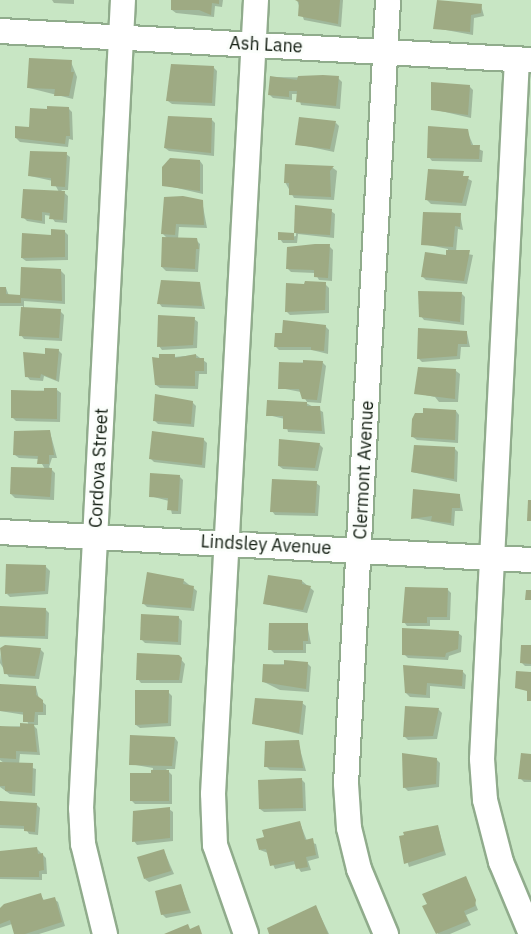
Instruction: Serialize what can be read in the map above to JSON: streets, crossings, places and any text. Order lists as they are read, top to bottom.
{
  "streets": {
    "street": [
      "Ash Lane",
      "Cordova Street",
      "Clermont Avenue",
      "Lindsley Avenue"
    ]
  },
  "crossings": [
    ["Ash Lane", "Cordova Street"],
    ["Ash Lane", "Clermont Avenue"],
    ["Cordova Street", "Lindsley Avenue"],
    ["Clermont Avenue", "Lindsley Avenue"]
  ]
}
